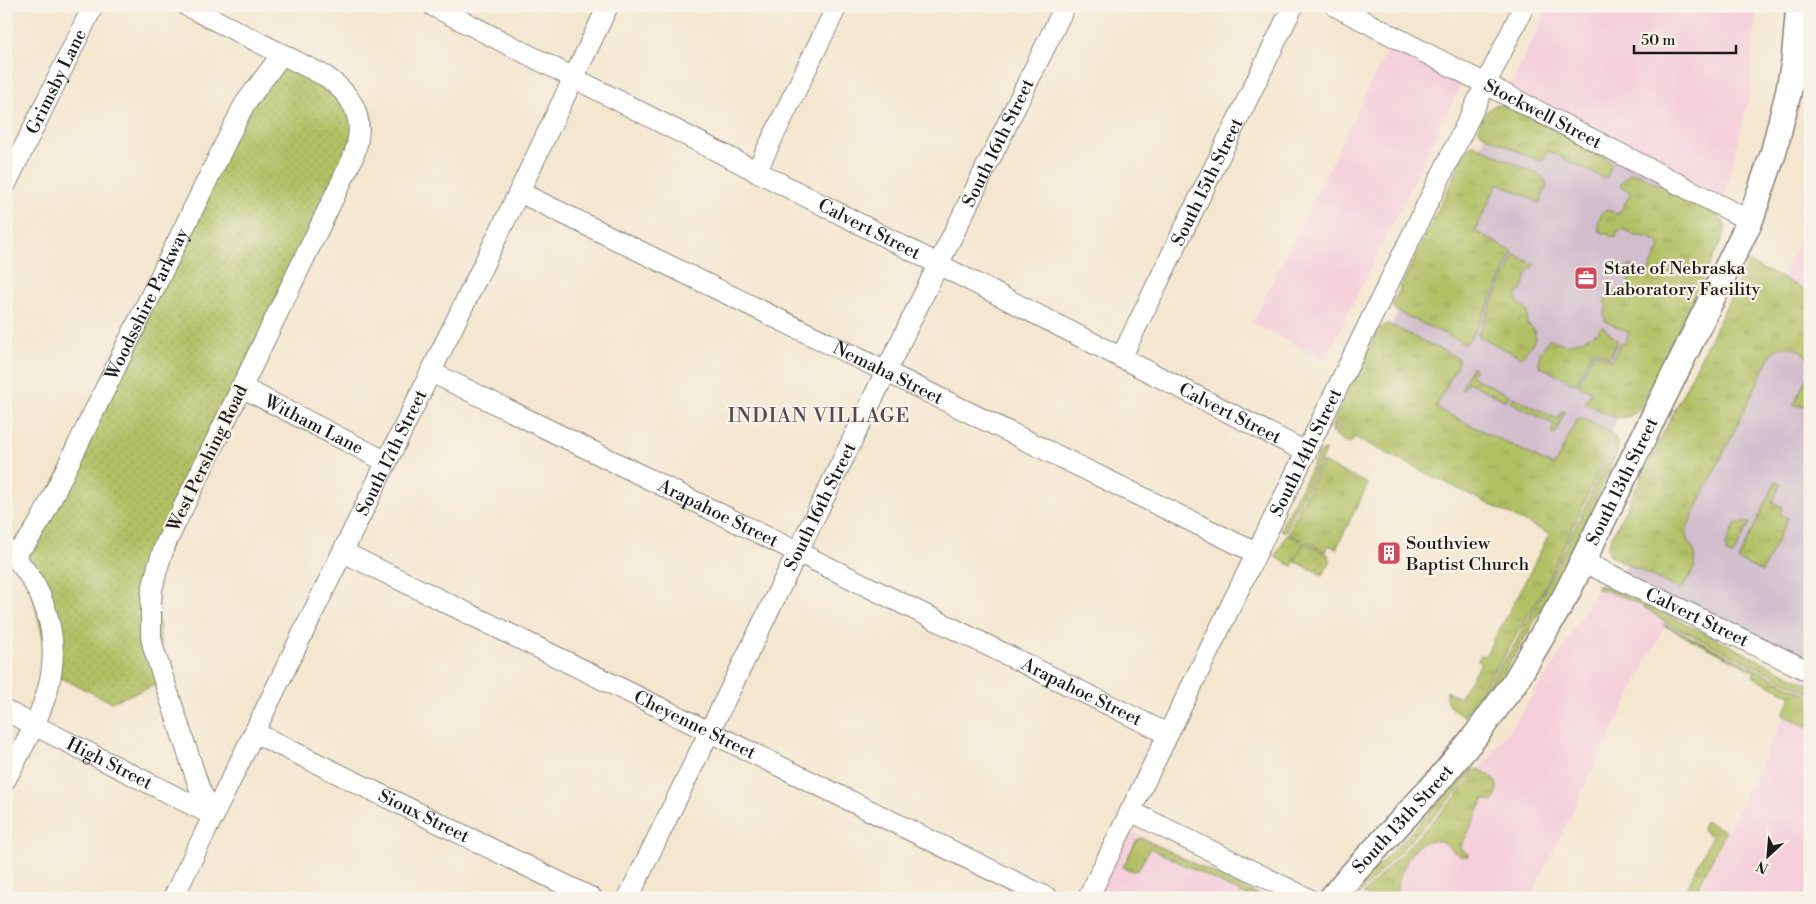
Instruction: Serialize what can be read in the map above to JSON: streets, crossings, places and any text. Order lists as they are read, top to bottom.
{
  "streets": {
    "main road": ["South 13th Street"],
    "street": [
      "Grimsby Lane",
      "Stockwell Street",
      "South 16th Street",
      "South 15th Street",
      "Calvert Street",
      "Woodsshire Parkway",
      "Nemaha Street",
      "Witham Lane",
      "South 17th Street",
      "South 14th Street",
      "West Pershing Road",
      "Arapahoe Street",
      "Cheyenne Street",
      "High Street",
      "Sioux Street"
    ]
  },
  "crossings": [
    ["Stockwell Street", "South 14th Street"],
    ["Stockwell Street", "South 13th Street"],
    ["South 16th Street", "Calvert Street"],
    ["South 16th Street", "Nemaha Street"],
    ["South 16th Street", "Arapahoe Street"],
    ["South 16th Street", "Cheyenne Street"],
    ["South 15th Street", "Calvert Street"],
    ["Calvert Street", "South 17th Street"],
    ["Calvert Street", "South 14th Street"],
    ["Calvert Street", "South 13th Street"],
    ["Woodsshire Parkway", "West Pershing Road"],
    ["Nemaha Street", "South 17th Street"],
    ["Nemaha Street", "South 14th Street"],
    ["Witham Lane", "South 17th Street"],
    ["Witham Lane", "West Pershing Road"],
    ["South 17th Street", "West Pershing Road"],
    ["South 17th Street", "Arapahoe Street"],
    ["South 17th Street", "Cheyenne Street"],
    ["South 17th Street", "High Street"],
    ["South 17th Street", "Sioux Street"],
    ["South 14th Street", "Arapahoe Street"],
    ["West Pershing Road", "High Street"]
  ],
  "districts": ["INDIAN VILLAGE"],
  "places": {
    "office": ["State of Nebraska Laboratory Facility"],
    "building": ["Southview Baptist Church"]
  },
  "scale_bar": "50 m",
  "north": "bottom left"
}
